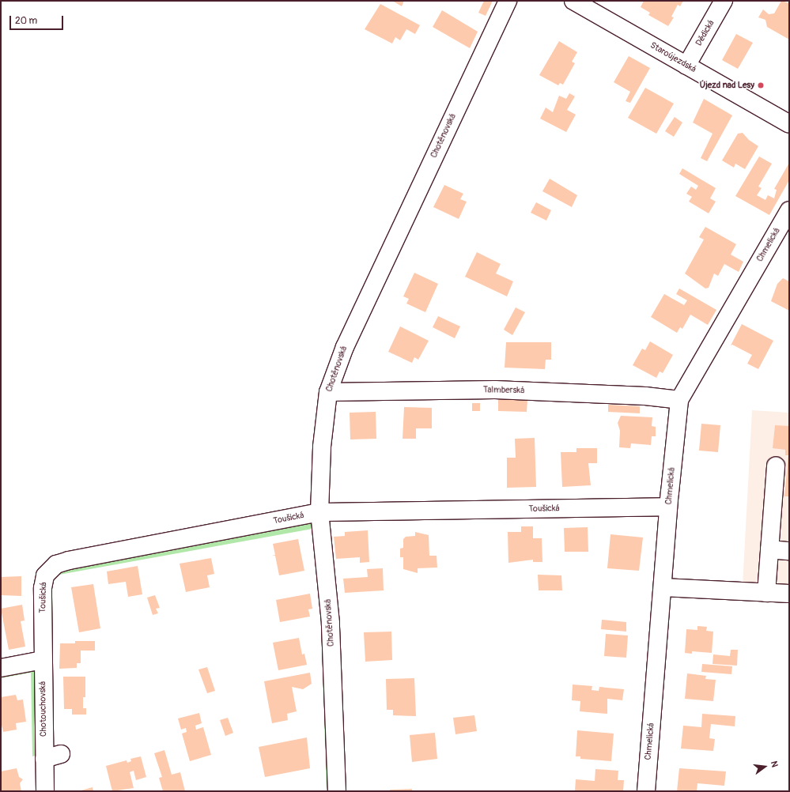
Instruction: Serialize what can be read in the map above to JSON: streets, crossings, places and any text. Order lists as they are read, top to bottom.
{
  "streets": {
    "street": [
      "Dědická",
      "Staroújezdská",
      "Chotěnovská",
      "Chmelická",
      "Talmberská",
      "Toušická",
      "Chotouchovská"
    ]
  },
  "crossings": [
    ["Dědická", "Staroújezdská"],
    ["Chotěnovská", "Talmberská"],
    ["Chotěnovská", "Toušická"],
    ["Chmelická", "Talmberská"],
    ["Chmelická", "Toušická"],
    ["Toušická", "Chotouchovská"]
  ],
  "places": ["Újezd nad Lesy"],
  "scale_bar": "20 m",
  "north": "right"
}
